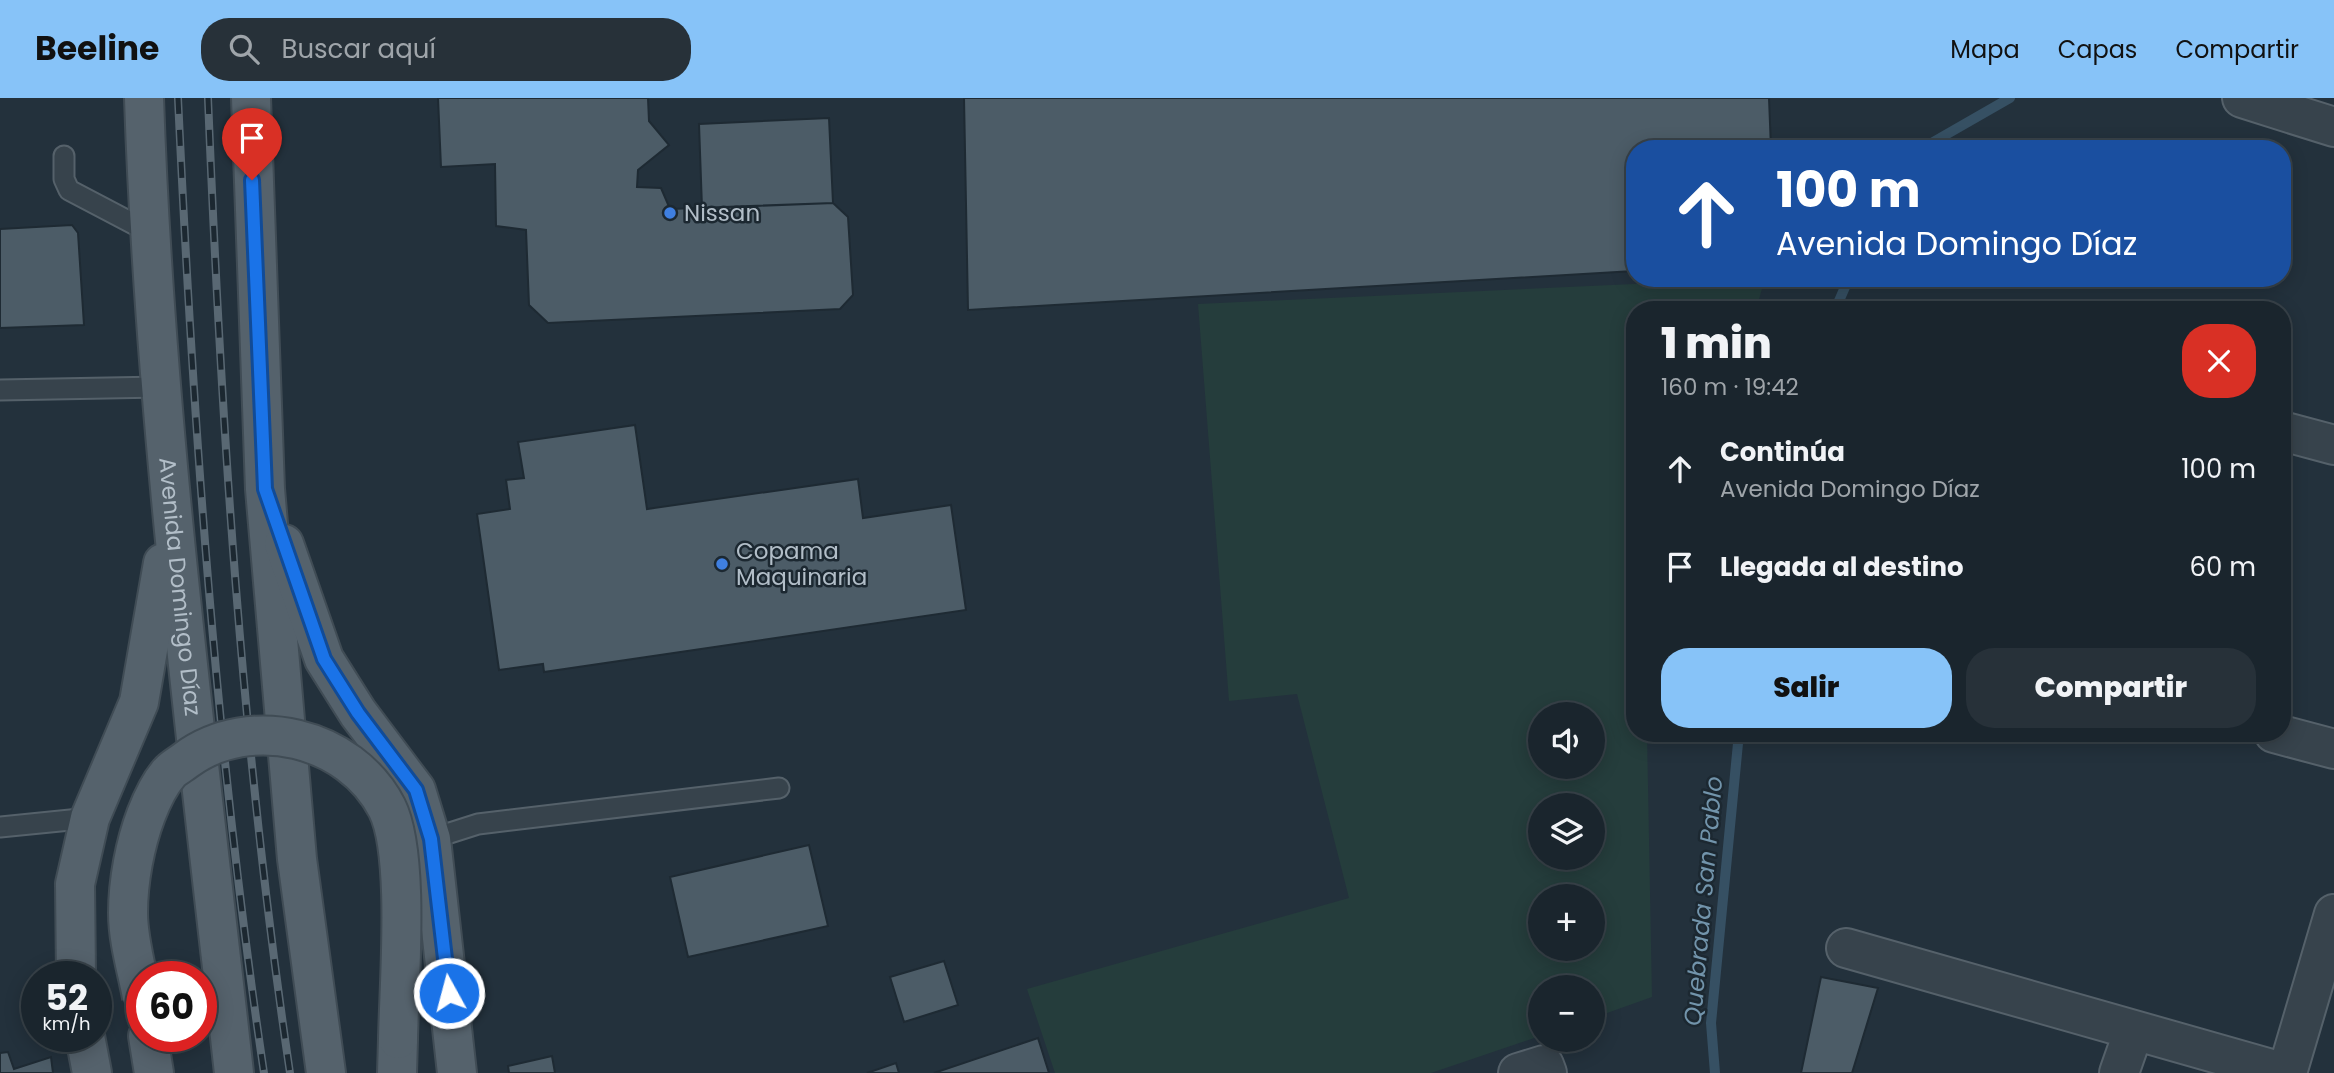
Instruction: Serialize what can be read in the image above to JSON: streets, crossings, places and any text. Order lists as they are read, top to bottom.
{
  "streets": {
    "main road": ["Avenida Domingo Díaz"]
  },
  "water": ["Quebrada San Pablo"],
  "places": ["Nissan", "Copama Maquinaria"],
  "page": {
    "header": "Beeline",
    "search": "Buscar aquí",
    "nav": ["Mapa", "Capas", "Compartir"],
    "turn": ["100 m", "Avenida Domingo Díaz"],
    "heading": ["1 min", "160 m · 19:42"],
    "list": [
      {
        "name": "Continúa",
        "note": "Avenida Domingo Díaz",
        "value": "100 m"
      },
      {
        "name": "Llegada al destino",
        "value": "60 m"
      }
    ],
    "buttons": ["Salir", "Compartir"],
    "map_buttons": ["+", "−"],
    "speed": "52 km/h",
    "limit": "60"
  }
}
